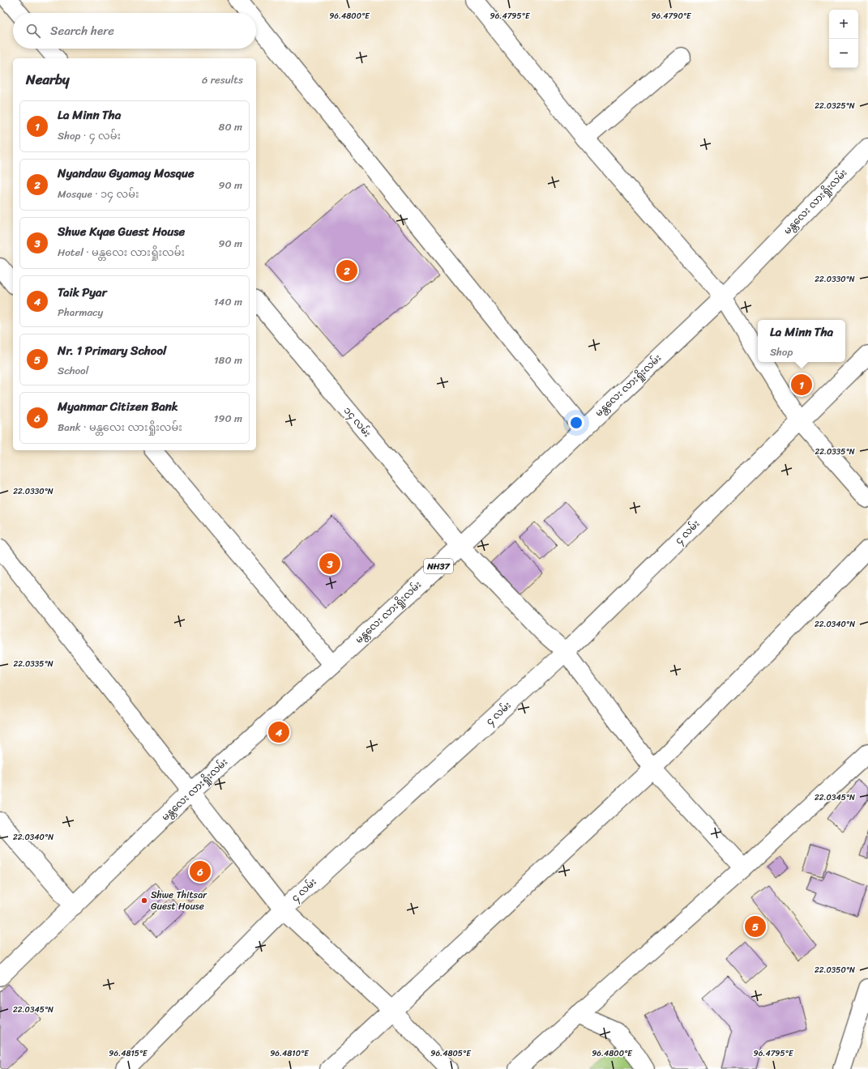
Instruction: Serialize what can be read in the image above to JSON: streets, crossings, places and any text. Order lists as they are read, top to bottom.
{
  "streets": {
    "main road": [
      "မန္တလေး လားရှိုးလမ်း",
      "၁၄ လမ်း",
      "၄ လမ်း",
      "NH37"
    ]
  },
  "crossings": [
    ["မန္တလေး လားရှိုးလမ်း", "၁၄ လမ်း"],
    ["၁၄ လမ်း", "၄ လမ်း"]
  ],
  "places": ["Shwe Thitsar Guest House"],
  "page": {
    "map_buttons": ["+", "−"],
    "search": "Search here",
    "heading": ["Nearby", "6 results"],
    "list": [
      {
        "mark": "1",
        "name": "La Minn Tha",
        "note": "Shop · ၄ လမ်း",
        "value": "80 m"
      },
      {
        "mark": "2",
        "name": "Nyandaw Gyamay Mosque",
        "note": "Mosque · ၁၄ လမ်း",
        "value": "90 m"
      },
      {
        "mark": "3",
        "name": "Shwe Kyae Guest House",
        "note": "Hotel · မန္တလေး လားရှိုးလမ်း",
        "value": "90 m"
      },
      {
        "mark": "4",
        "name": "Taik Pyar",
        "note": "Pharmacy",
        "value": "140 m"
      },
      {
        "mark": "5",
        "name": "Nr. 1 Primary School",
        "note": "School",
        "value": "180 m"
      },
      {
        "mark": "6",
        "name": "Myanmar Citizen Bank",
        "note": "Bank · မန္တလေး လားရှိုးလမ်း",
        "value": "190 m"
      }
    ],
    "pins": [
      "2",
      "1",
      "3",
      "4",
      "6",
      "5"
    ],
    "popup": ["La Minn Tha", "Shop"]
  },
  "coordinates": [
    "96.4800°E",
    "96.4795°E",
    "96.4790°E",
    "22.0325°N",
    "22.0330°N",
    "22.0335°N",
    "22.0340°N",
    "22.0345°N",
    "22.0350°N",
    "96.4815°E",
    "96.4810°E",
    "96.4805°E"
  ]
}
